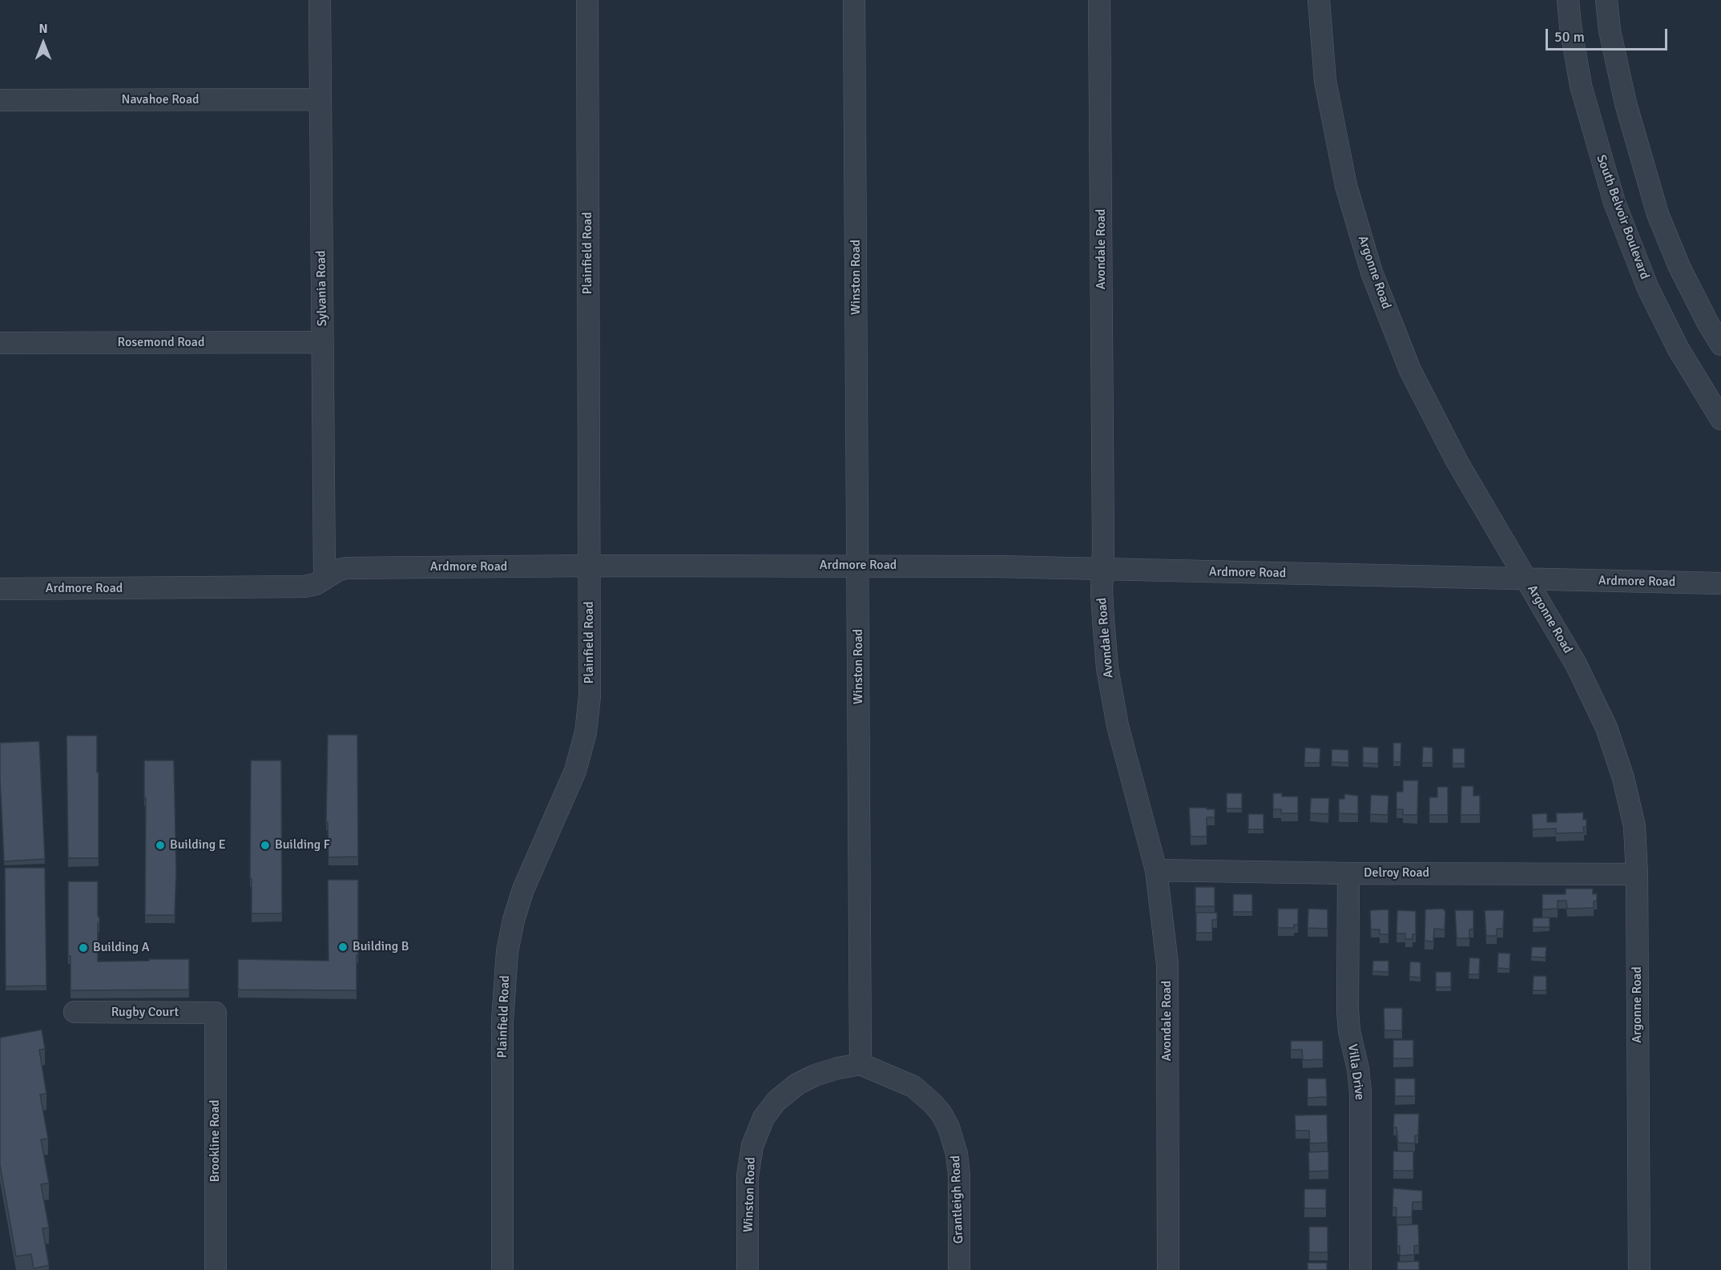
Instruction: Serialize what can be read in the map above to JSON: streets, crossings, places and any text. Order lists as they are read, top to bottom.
{
  "streets": {
    "street": [
      "Navahoe Road",
      "South Belvoir Boulevard",
      "Avondale Road",
      "Plainfield Road",
      "Argonne Road",
      "Winston Road",
      "Sylvania Road",
      "Rosemond Road",
      "Ardmore Road",
      "Delroy Road",
      "Rugby Court",
      "Villa Drive",
      "Brookline Road",
      "Grantleigh Road"
    ]
  },
  "crossings": [
    ["Navahoe Road", "Sylvania Road"],
    ["Avondale Road", "Ardmore Road"],
    ["Avondale Road", "Delroy Road"],
    ["Plainfield Road", "Ardmore Road"],
    ["Argonne Road", "Ardmore Road"],
    ["Argonne Road", "Delroy Road"],
    ["Winston Road", "Ardmore Road"],
    ["Winston Road", "Grantleigh Road"],
    ["Sylvania Road", "Rosemond Road"],
    ["Sylvania Road", "Ardmore Road"],
    ["Delroy Road", "Villa Drive"],
    ["Rugby Court", "Brookline Road"]
  ],
  "places": [
    "Building E",
    "Building F",
    "Building B",
    "Building A"
  ],
  "scale_bar": "50 m",
  "north": "top"
}
